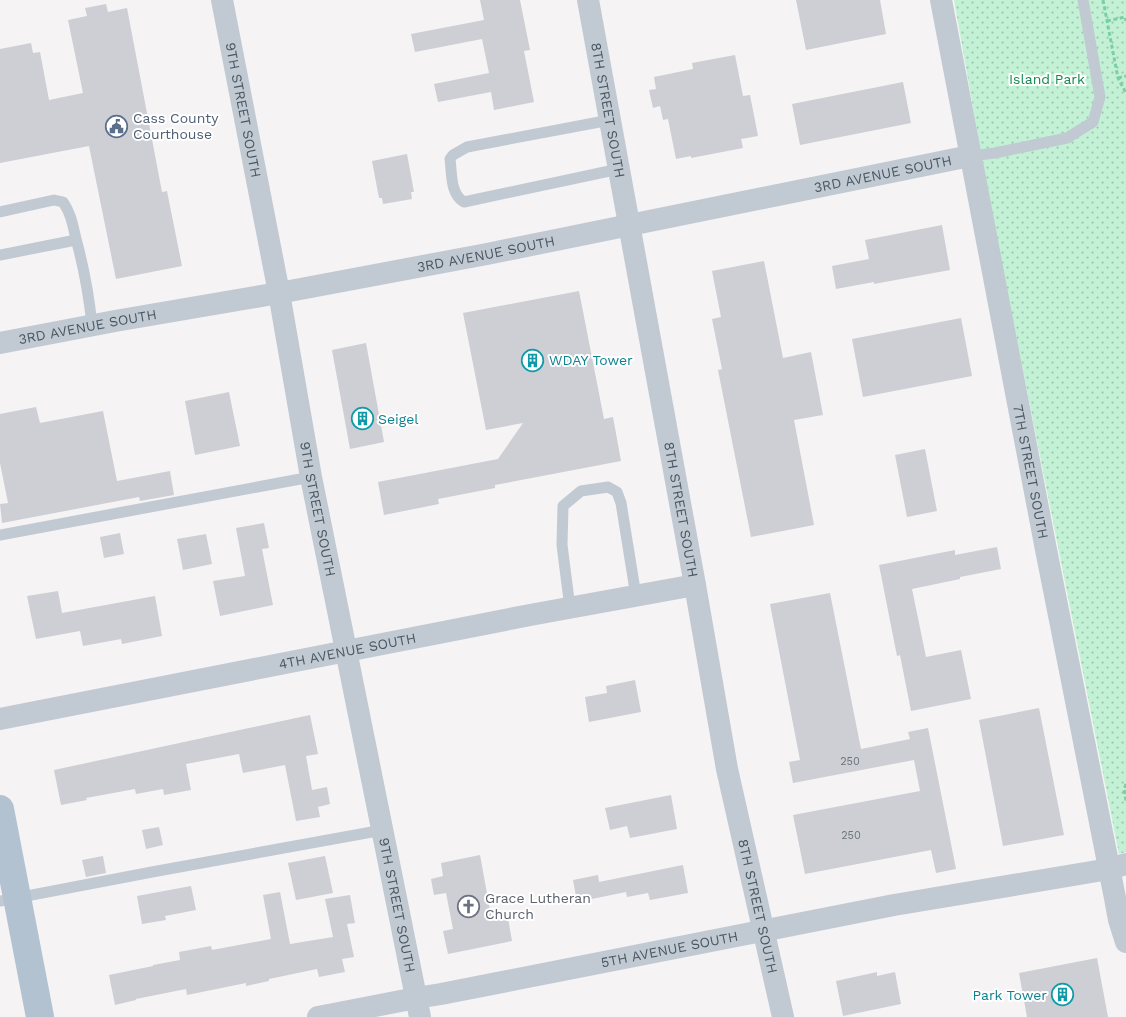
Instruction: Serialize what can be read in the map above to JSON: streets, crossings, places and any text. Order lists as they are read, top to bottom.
{
  "streets": {
    "street": [
      "9TH STREET SOUTH",
      "8TH STREET SOUTH",
      "3RD AVENUE SOUTH",
      "7TH STREET SOUTH",
      "4TH AVENUE SOUTH",
      "5TH AVENUE SOUTH"
    ]
  },
  "crossings": [
    ["9TH STREET SOUTH", "3RD AVENUE SOUTH"],
    ["9TH STREET SOUTH", "4TH AVENUE SOUTH"],
    ["9TH STREET SOUTH", "5TH AVENUE SOUTH"],
    ["8TH STREET SOUTH", "3RD AVENUE SOUTH"],
    ["8TH STREET SOUTH", "4TH AVENUE SOUTH"],
    ["8TH STREET SOUTH", "5TH AVENUE SOUTH"],
    ["3RD AVENUE SOUTH", "7TH STREET SOUTH"],
    ["7TH STREET SOUTH", "5TH AVENUE SOUTH"]
  ],
  "parks": ["Island Park"],
  "places": {
    "public building": ["Cass County Courthouse"],
    "building": ["WDAY Tower", "Seigel", "Park Tower"],
    "church": ["Grace Lutheran Church"]
  },
  "house_numbers": ["250", "250"]
}
